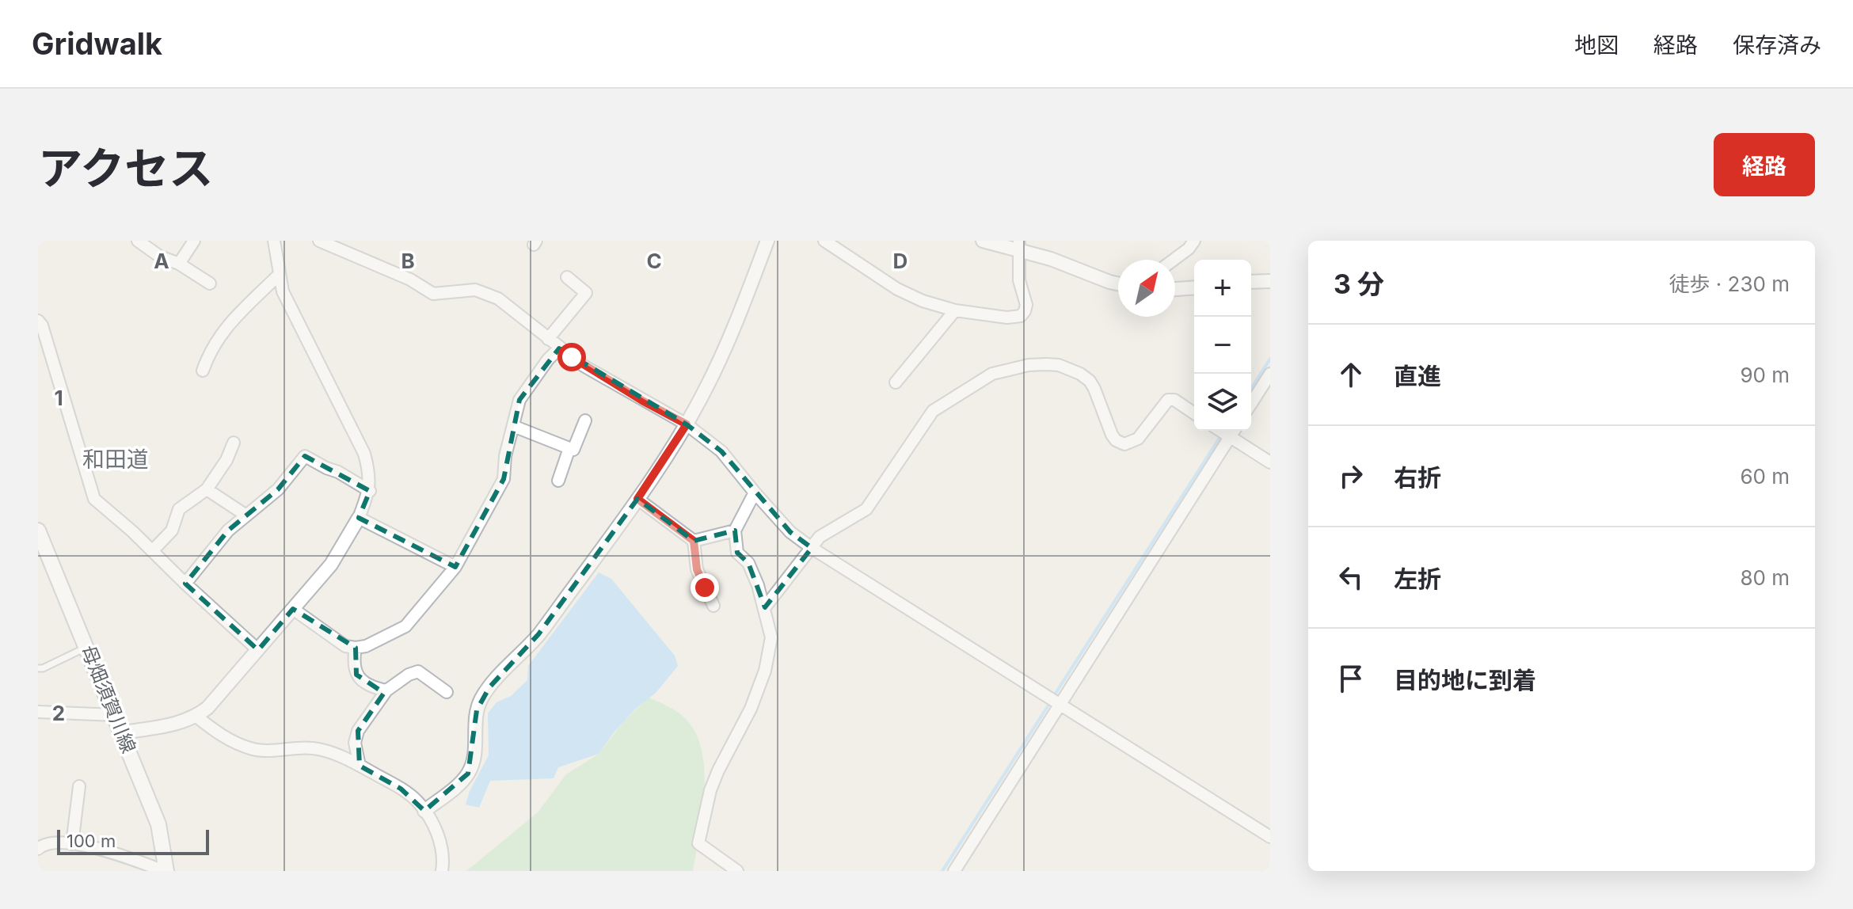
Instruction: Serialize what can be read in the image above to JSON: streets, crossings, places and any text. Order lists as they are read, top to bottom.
{
  "streets": {
    "main road": ["母畑須賀川線"]
  },
  "districts": ["和田道"],
  "scale_bar": "100 m",
  "north": "top right",
  "page": {
    "header": "Gridwalk",
    "nav": ["地図", "経路", "保存済み"],
    "title": "アクセス",
    "buttons": "経路",
    "heading": ["3 分", "徒歩 · 230 m"],
    "map_buttons": ["+", "−"],
    "list": [
      ["直進", "90 m"],
      ["右折", "60 m"],
      ["左折", "80 m"],
      "目的地に到着"
    ],
    "scale": "100 m"
  },
  "grid": {
    "columns": [
      "A",
      "B",
      "C",
      "D"
    ],
    "rows": ["1", "2"]
  }
}
